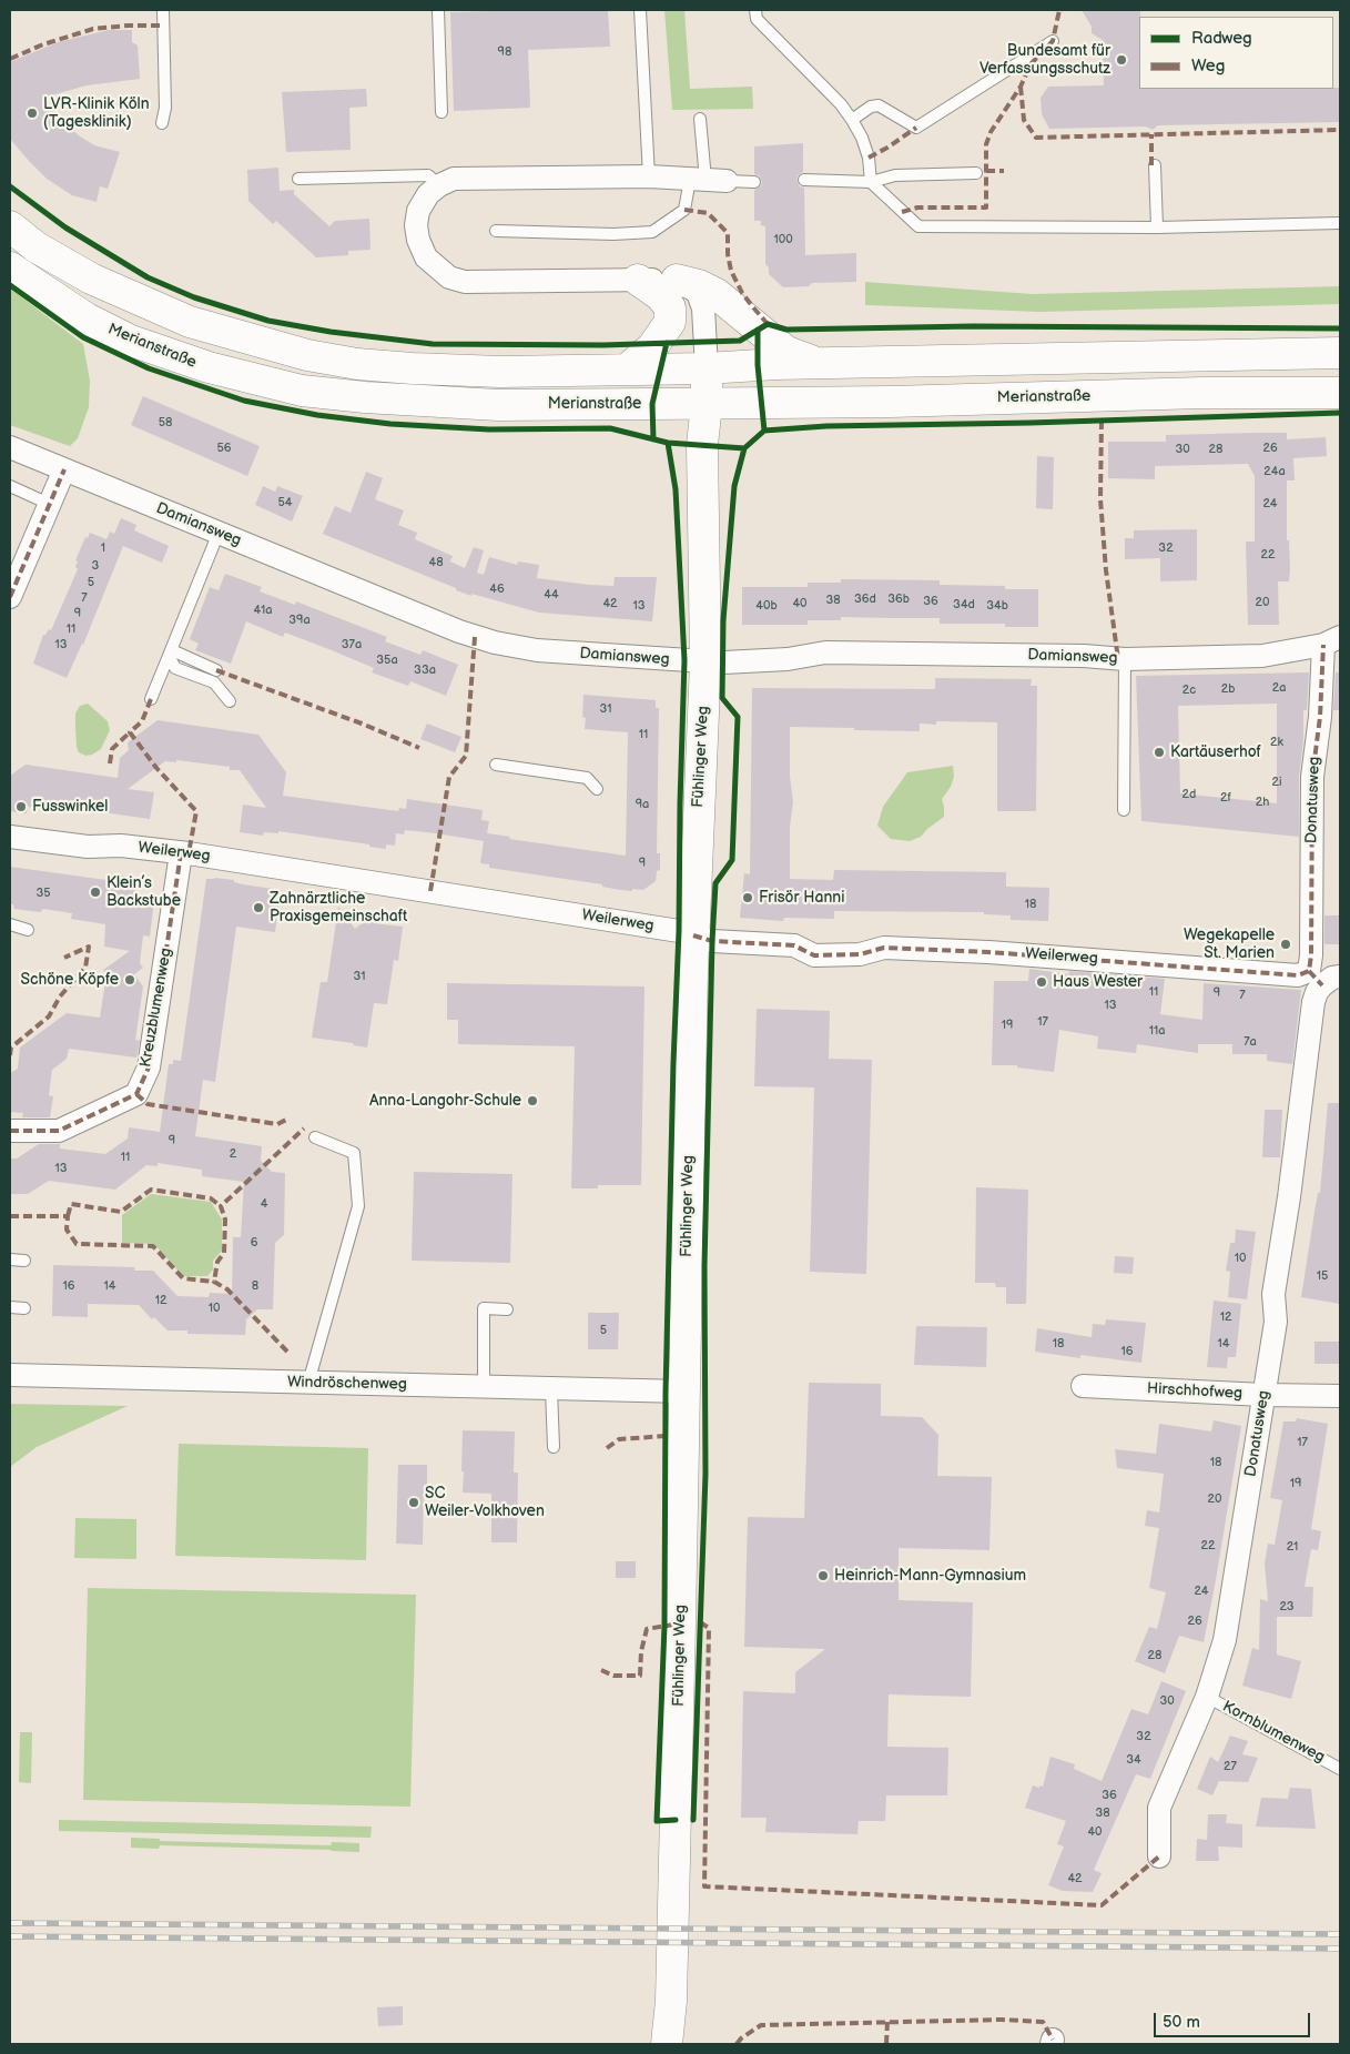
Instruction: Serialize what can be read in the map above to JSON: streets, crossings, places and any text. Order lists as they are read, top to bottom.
{
  "streets": {
    "street": [
      "Merianstraße",
      "Damiansweg",
      "Fühlinger Weg",
      "Donatusweg",
      "Weilerweg",
      "Kreuzblumenweg",
      "Windröschenweg",
      "Hirschhofweg"
    ],
    "lane": ["Kornblumenweg"]
  },
  "crossings": [
    ["Merianstraße", "Fühlinger Weg"],
    ["Damiansweg", "Fühlinger Weg"],
    ["Damiansweg", "Donatusweg"],
    ["Fühlinger Weg", "Weilerweg"],
    ["Fühlinger Weg", "Windröschenweg"],
    ["Donatusweg", "Weilerweg"],
    ["Donatusweg", "Hirschhofweg"],
    ["Donatusweg", "Kornblumenweg"],
    ["Weilerweg", "Kreuzblumenweg"]
  ],
  "places": [
    "Bundesamt für Verfassungsschutz",
    "LVR-Klinik Köln (Tagesklinik)",
    "Kartäuserhof",
    "Fusswinkel",
    "Klein’s Backstube",
    "Frisör Hanni",
    "Zahnärztliche Praxisgemeinschaft",
    "Wegekapelle St. Marien",
    "Schöne Köpfe",
    "Haus Wester",
    "Anna-Langohr-Schule",
    "SC Weiler-Volkhoven",
    "Heinrich-Mann-Gymnasium"
  ],
  "house_numbers": [
    "98",
    "100",
    "58",
    "56",
    "26",
    "30",
    "28",
    "24a",
    "54",
    "24",
    "1",
    "32",
    "22",
    "48",
    "3",
    "5",
    "46",
    "44",
    "7",
    "36d",
    "36b",
    "38",
    "36",
    "20",
    "42",
    "40",
    "34d",
    "13",
    "40b",
    "34b",
    "41a",
    "9",
    "39a",
    "11",
    "13",
    "37a",
    "35a",
    "33a",
    "2a",
    "2b",
    "2c",
    "31",
    "11",
    "2k",
    "2i",
    "2d",
    "2f",
    "2h",
    "9a",
    "9",
    "35",
    "18",
    "31",
    "11",
    "9",
    "7",
    "13",
    "17",
    "19",
    "11a",
    "7a",
    "9",
    "2",
    "11",
    "13",
    "4",
    "6",
    "10",
    "15",
    "16",
    "14",
    "8",
    "12",
    "10",
    "12",
    "5",
    "18",
    "14",
    "16",
    "17",
    "18",
    "19",
    "20",
    "22",
    "21",
    "24",
    "23",
    "26",
    "28",
    "30",
    "32",
    "34",
    "27",
    "36",
    "38",
    "40",
    "42"
  ],
  "legend": ["Radweg", "Weg"],
  "scale_bar": "50 m"
}
